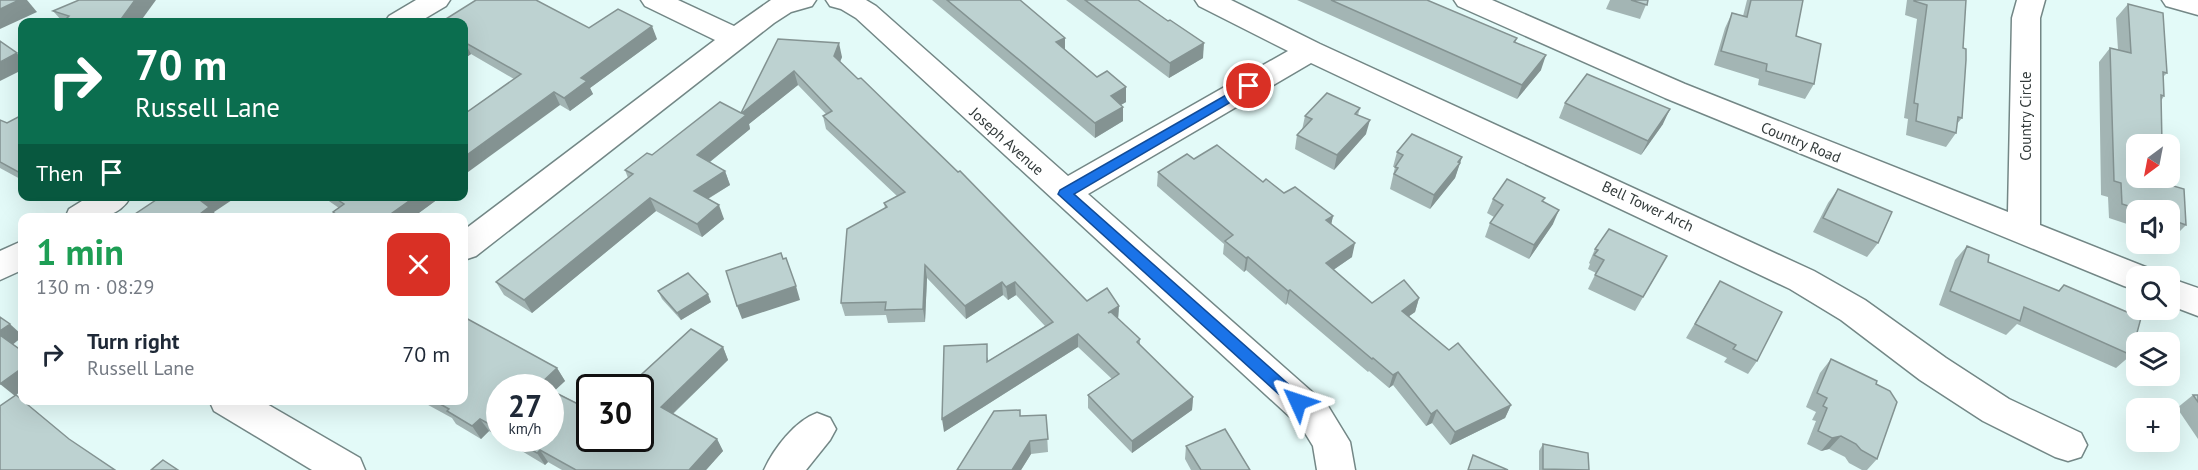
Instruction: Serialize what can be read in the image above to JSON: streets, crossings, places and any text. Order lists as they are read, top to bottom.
{
  "streets": {
    "street": [
      "Country Circle",
      "Joseph Avenue",
      "Country Road",
      "Bell Tower Arch"
    ]
  },
  "crossings": [
    ["Country Circle", "Country Road"]
  ],
  "north": "bottom left",
  "page": {
    "turn": ["70 m", "Russell Lane"],
    "map_buttons": "+",
    "then": "Then",
    "heading": ["1 min", "130 m · 08:29"],
    "list": [
      {
        "name": "Turn right",
        "note": "Russell Lane",
        "value": "70 m"
      }
    ],
    "speed": "27 km/h",
    "limit": "30"
  }
}
